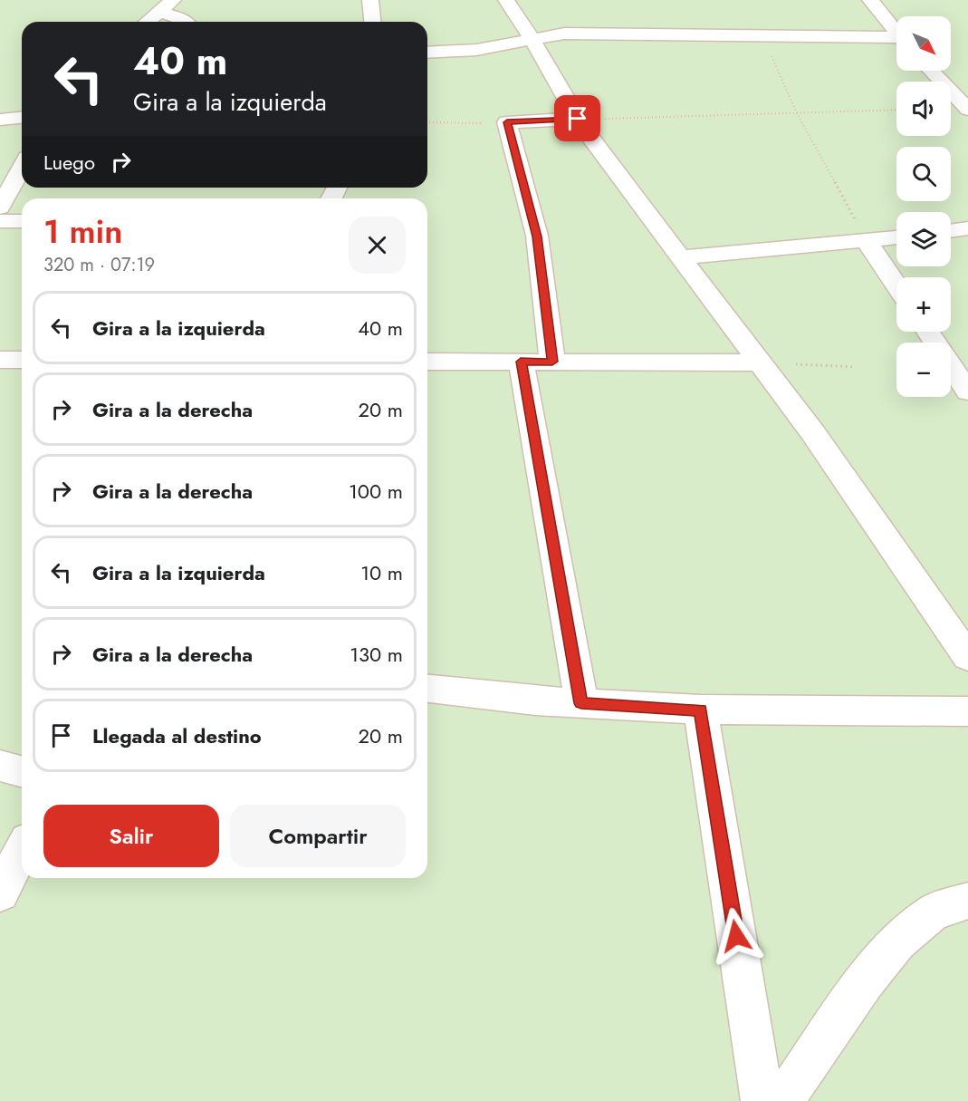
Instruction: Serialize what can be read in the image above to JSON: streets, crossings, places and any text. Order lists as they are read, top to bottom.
{
  "north": "bottom right",
  "page": {
    "map_buttons": ["+", "−"],
    "turn": ["40 m", "Gira a la izquierda"],
    "then": "Luego",
    "heading": ["1 min", "320 m · 07:19"],
    "list": [
      {
        "name": "Gira a la izquierda",
        "value": "40 m"
      },
      {
        "name": "Gira a la derecha",
        "value": "20 m"
      },
      {
        "name": "Gira a la derecha",
        "value": "100 m"
      },
      {
        "name": "Gira a la izquierda",
        "value": "10 m"
      },
      {
        "name": "Gira a la derecha",
        "value": "130 m"
      },
      {
        "name": "Llegada al destino",
        "value": "20 m"
      }
    ],
    "buttons": ["Salir", "Compartir"]
  }
}
